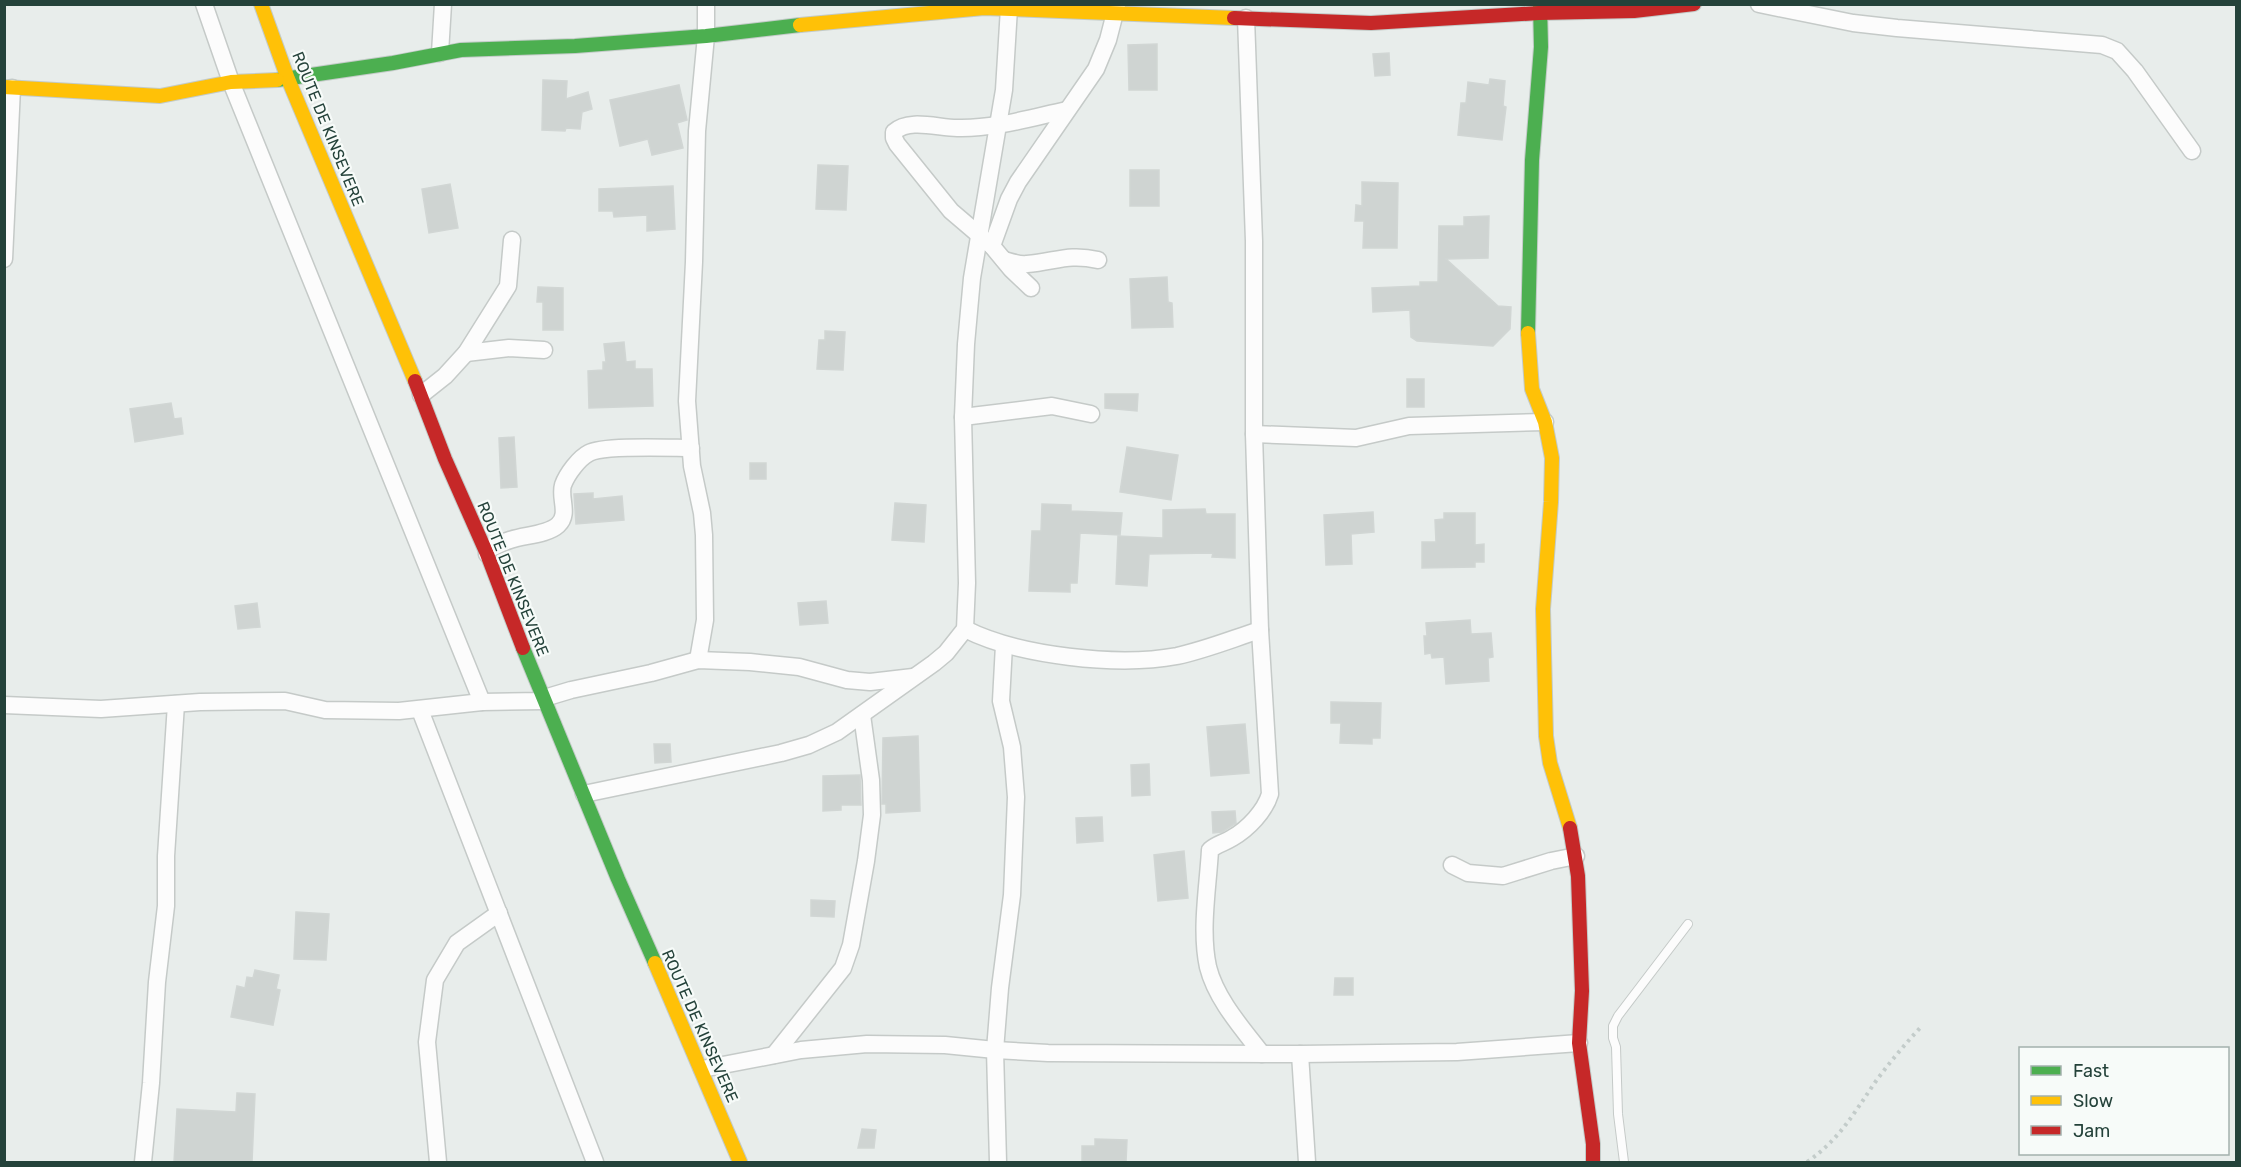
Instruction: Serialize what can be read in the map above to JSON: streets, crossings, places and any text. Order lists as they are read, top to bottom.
{
  "streets": {
    "street": ["ROUTE DE KINSEVERE"]
  },
  "legend": ["Fast", "Slow", "Jam"]
}
